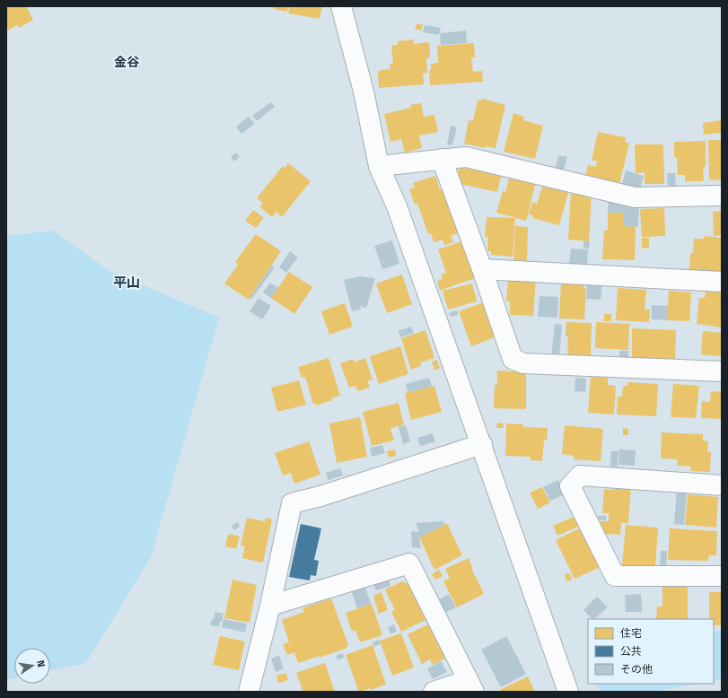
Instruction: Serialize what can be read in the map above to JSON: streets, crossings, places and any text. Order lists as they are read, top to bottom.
{
  "districts": ["金谷", "平山"],
  "legend": ["住宅", "公共", "その他"],
  "north": "right"
}
